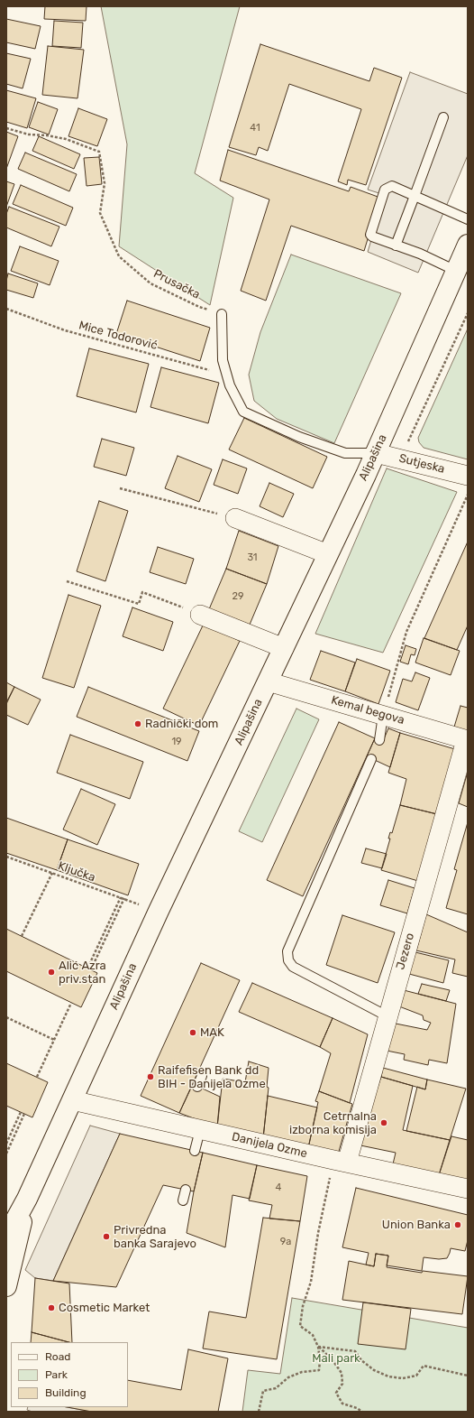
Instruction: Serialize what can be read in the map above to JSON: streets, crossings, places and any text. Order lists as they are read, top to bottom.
{
  "streets": {
    "main road": ["Alipašina"],
    "street": [
      "Sutjeska",
      "Kemal begova",
      "Jezero",
      "Danijela Ozme"
    ],
    "path": ["Prusačka", "Mice Todorović", "Ključka"]
  },
  "crossings": [
    ["Alipašina", "Sutjeska"],
    ["Alipašina", "Kemal begova"],
    ["Alipašina", "Danijela Ozme"],
    ["Kemal begova", "Jezero"],
    ["Jezero", "Danijela Ozme"]
  ],
  "parks": ["Mali park"],
  "places": [
    "Radnički dom",
    "Alić Azra priv.stan",
    "MAK",
    "Raifefisen Bank dd BIH - Danijela Ozme",
    "Cetrnalna izborna komisija",
    "Union Banka",
    "Privredna banka Sarajevo",
    "Cosmetic Market"
  ],
  "house_numbers": [
    "41",
    "31",
    "29",
    "19",
    "4",
    "9a"
  ],
  "legend": ["Road", "Park", "Building"]
}
